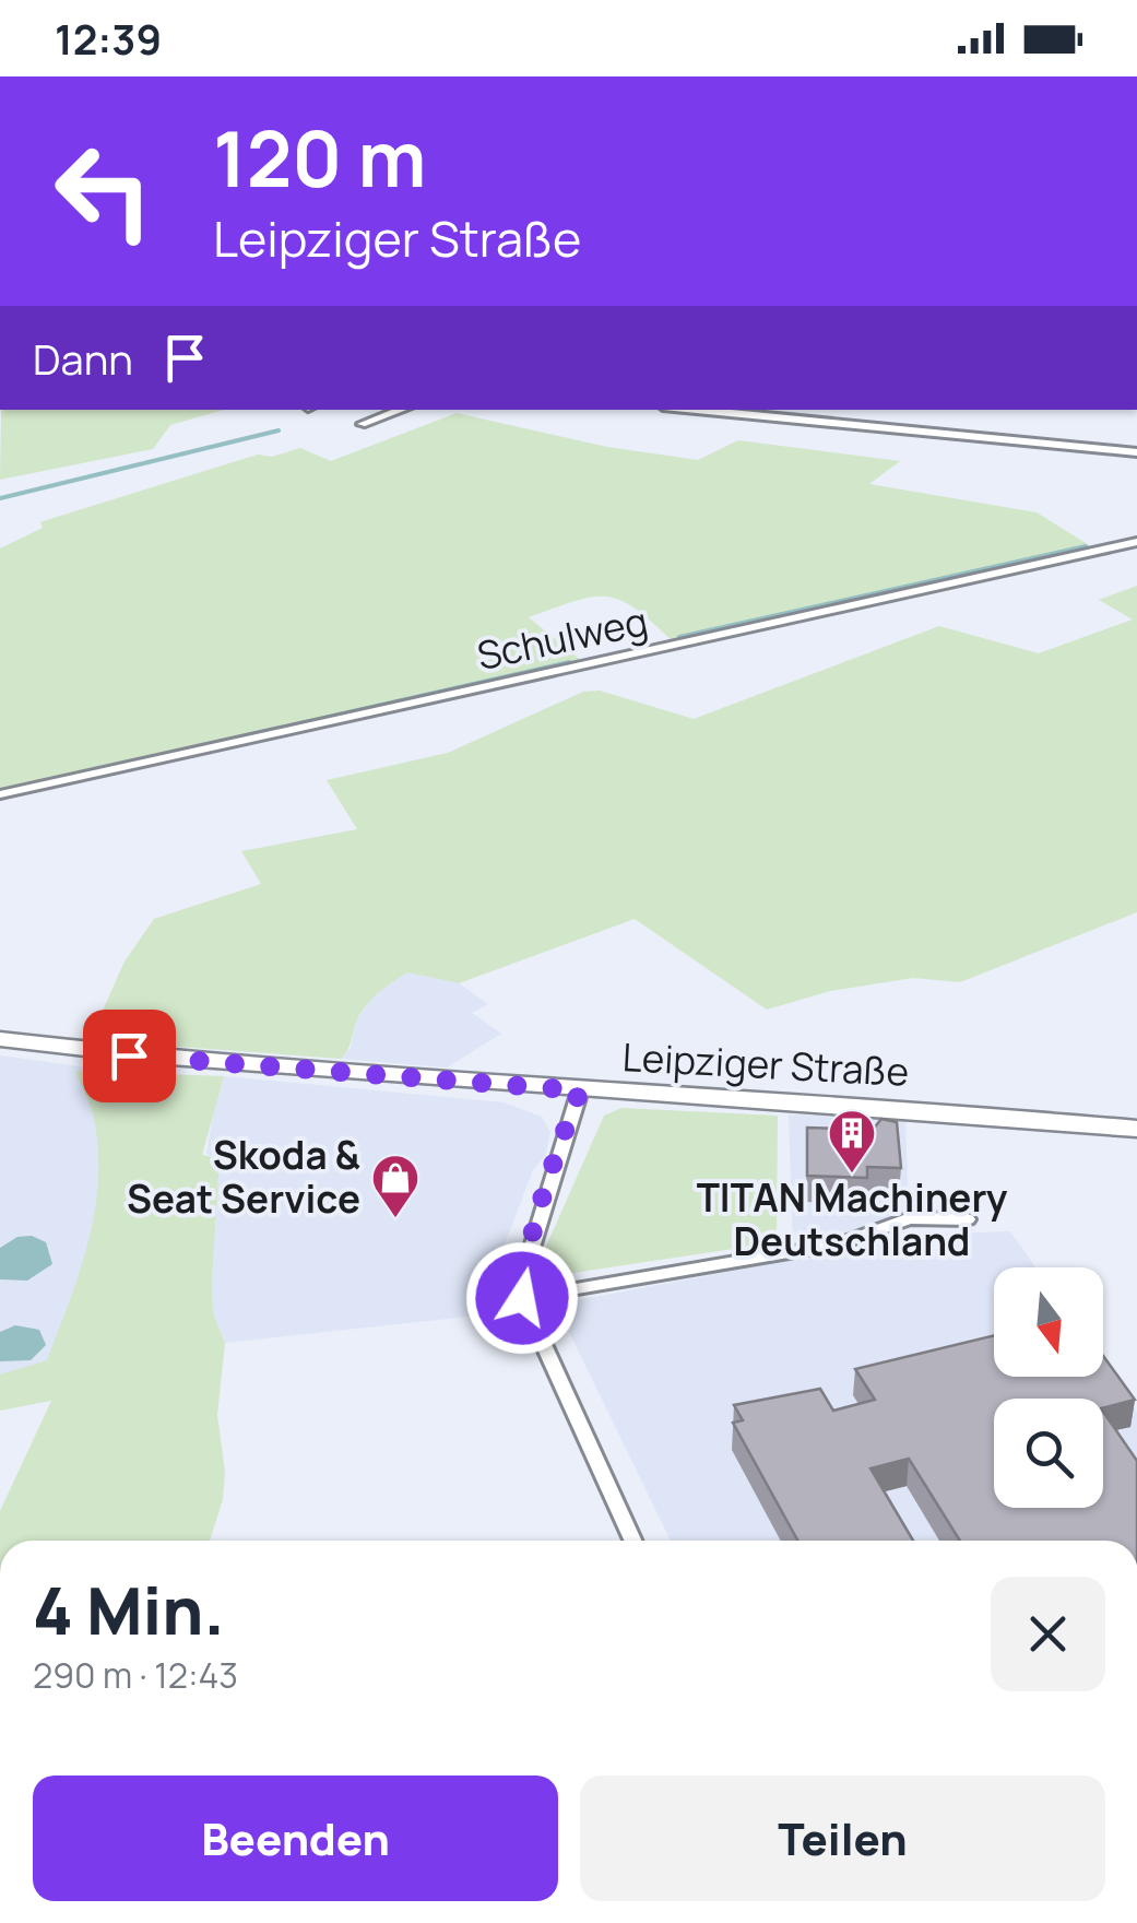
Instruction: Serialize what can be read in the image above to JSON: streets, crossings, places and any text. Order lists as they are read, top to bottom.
{
  "streets": {
    "main road": ["Leipziger Straße"],
    "street": ["Schulweg"]
  },
  "places": {
    "building": ["TITAN Machinery Deutschland"],
    "shop": ["Skoda & Seat Service"]
  },
  "north": "bottom",
  "page": {
    "status": "12:39",
    "turn": ["120 m", "Leipziger Straße"],
    "then": "Dann",
    "heading": ["4 Min.", "290 m · 12:43"],
    "buttons": ["Beenden", "Teilen"]
  }
}
